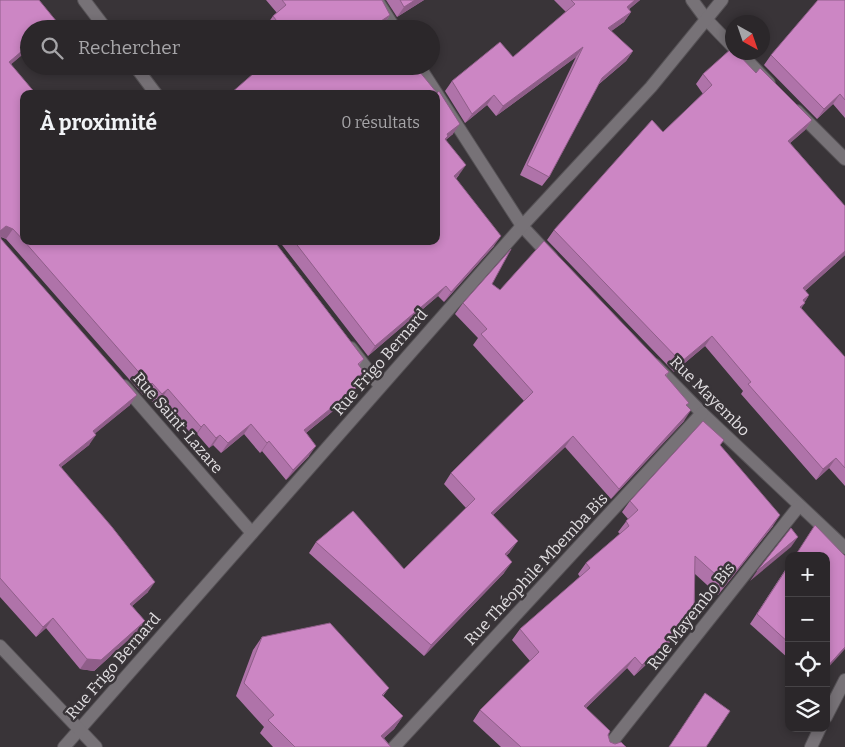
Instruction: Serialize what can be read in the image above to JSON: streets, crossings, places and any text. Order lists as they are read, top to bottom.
{
  "streets": {
    "street": [
      "Rue Frigo Bernard",
      "Rue Mayembo",
      "Rue Saint-Lazare",
      "Rue Théophile Mbemba Bis",
      "Rue Mayembo Bis"
    ]
  },
  "crossings": [
    ["Rue Frigo Bernard", "Rue Saint-Lazare"],
    ["Rue Mayembo", "Rue Théophile Mbemba Bis"],
    ["Rue Mayembo", "Rue Mayembo Bis"]
  ],
  "north": "bottom right",
  "page": {
    "search": "Rechercher",
    "heading": ["À proximité", "0 résultats"],
    "map_buttons": ["+", "−"]
  }
}
